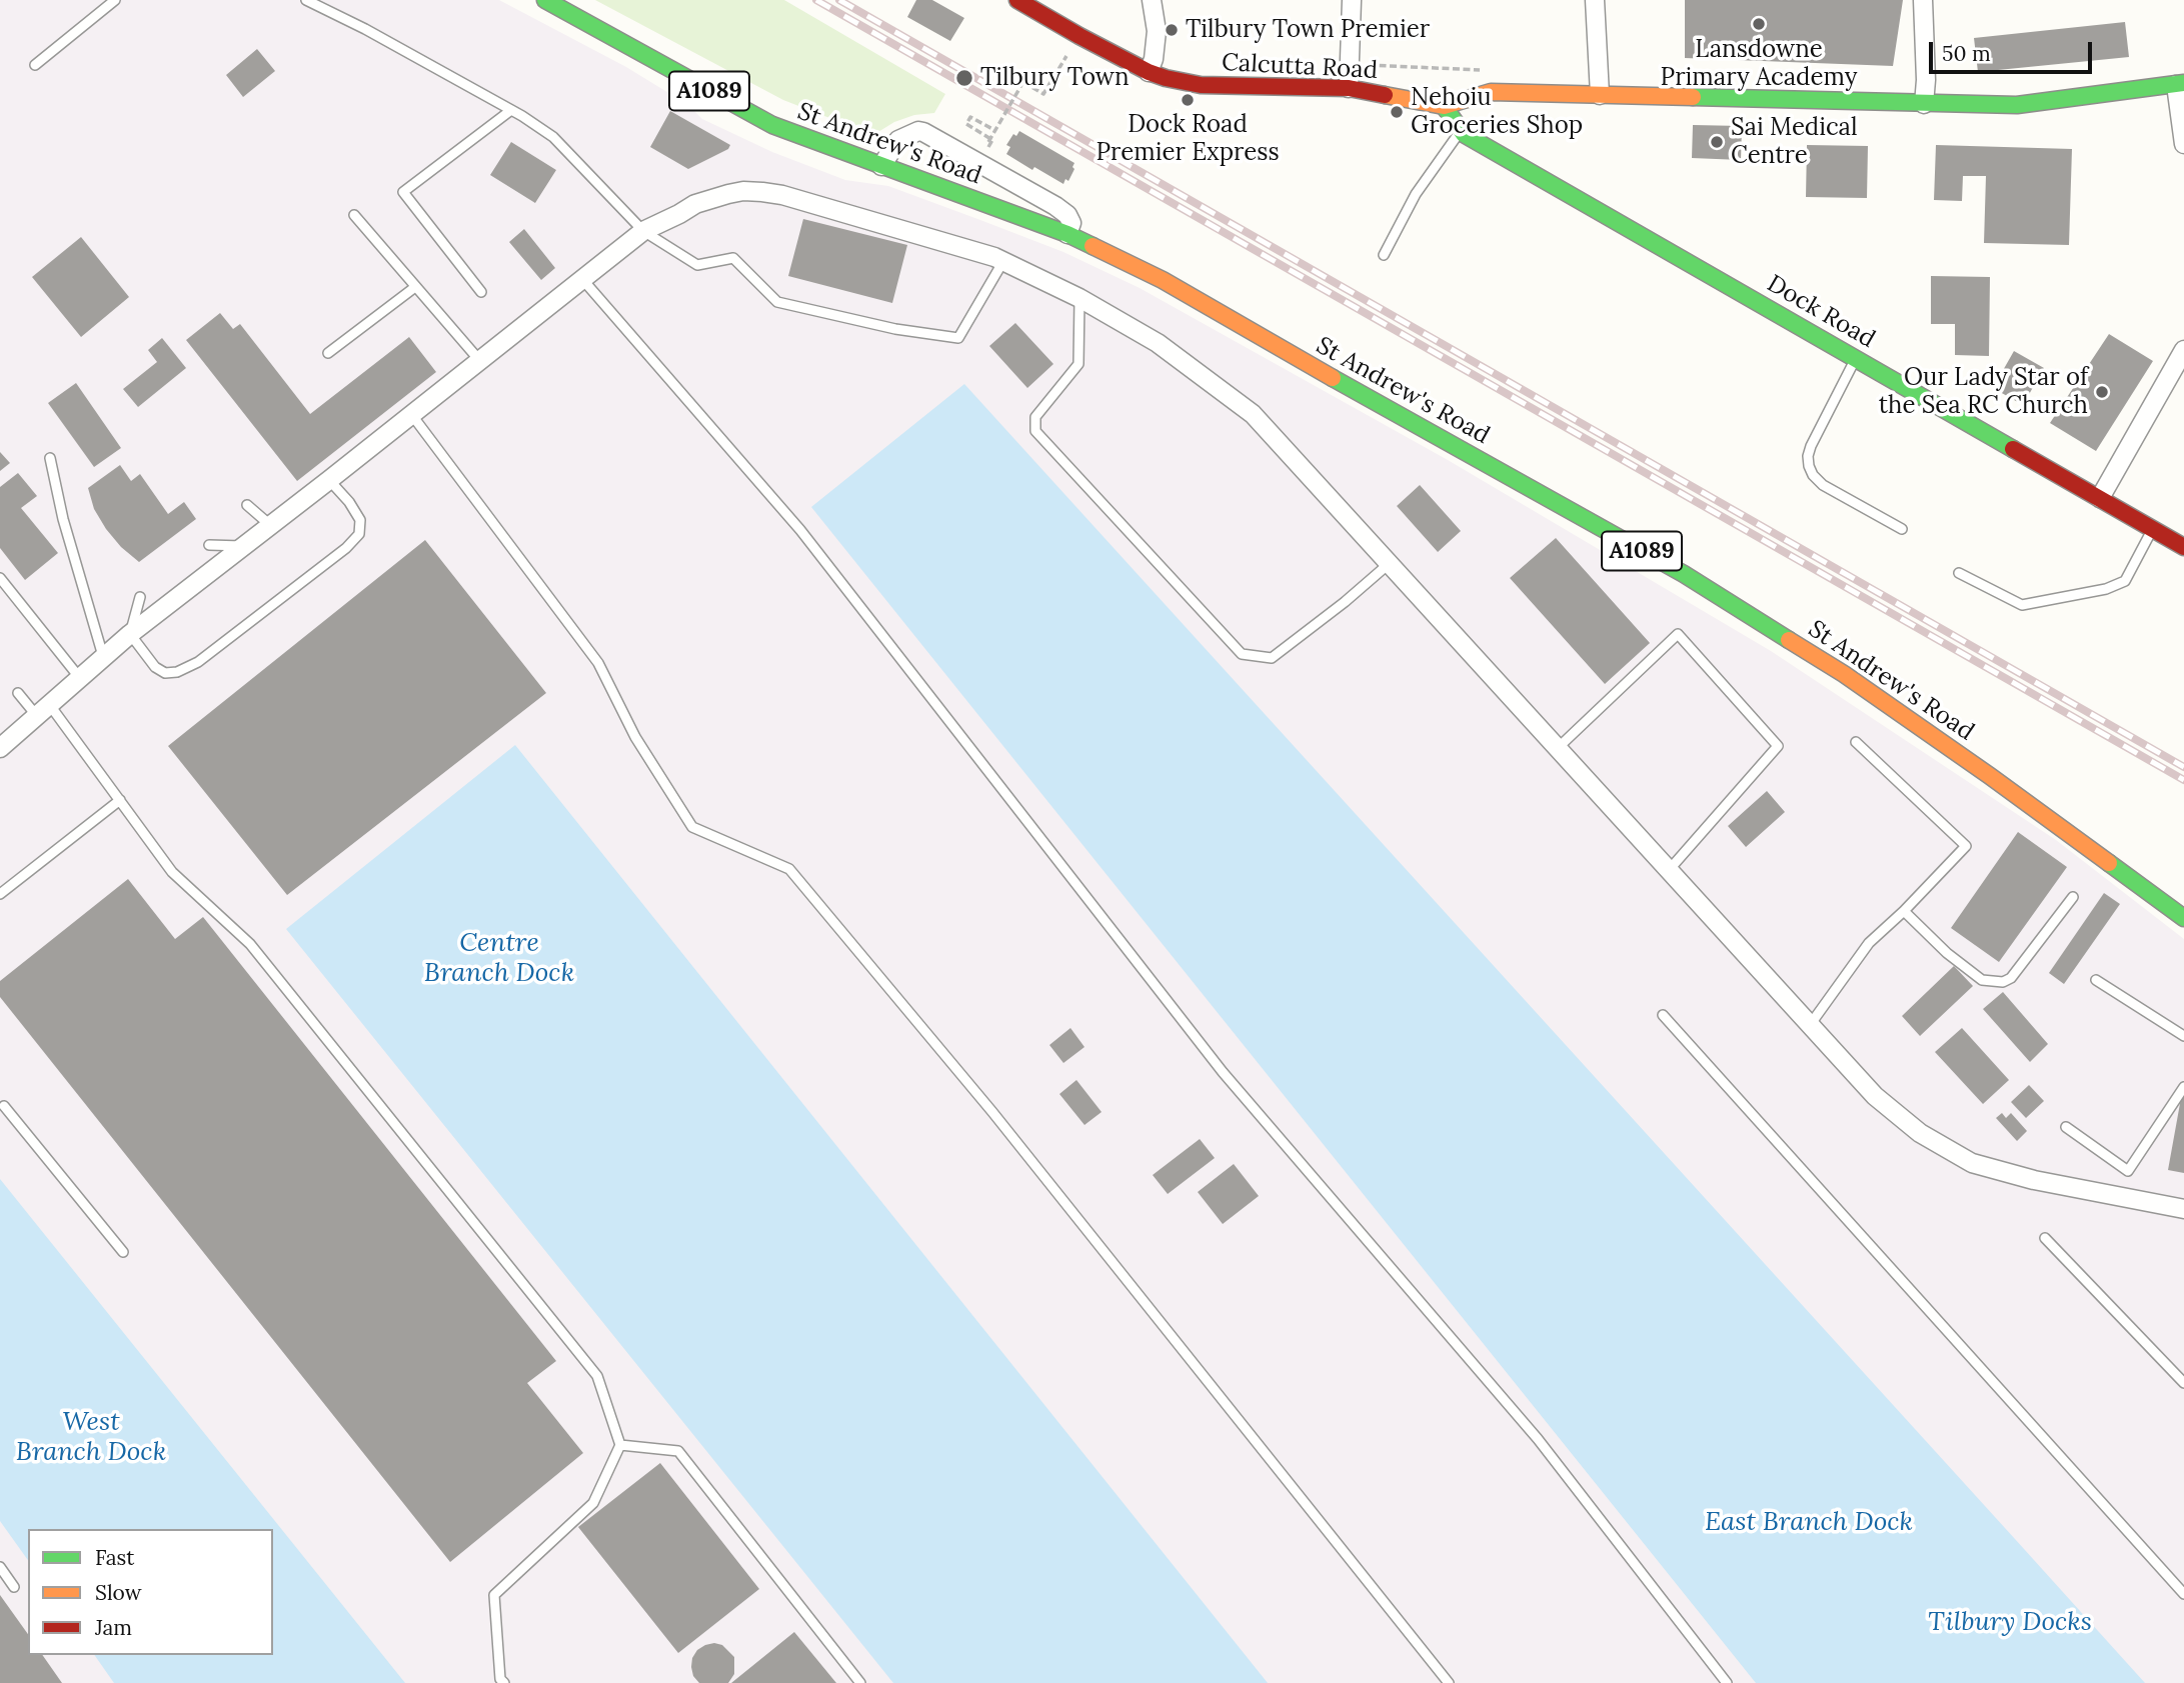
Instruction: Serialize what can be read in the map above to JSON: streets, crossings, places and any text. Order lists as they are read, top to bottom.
{
  "streets": {
    "main road": [
      "Calcutta Road",
      "A1089",
      "St Andrew's Road",
      "Dock Road"
    ]
  },
  "crossings": [
    ["Calcutta Road", "Dock Road"]
  ],
  "water": [
    "Centre Branch Dock",
    "West Branch Dock",
    "East Branch Dock",
    "Tilbury Docks"
  ],
  "places": [
    "Lansdowne Primary Academy",
    "Tilbury Town Premier",
    "Tilbury Town",
    "Dock Road Premier Express",
    "Nehoiu Groceries Shop",
    "Sai Medical Centre",
    "Our Lady Star of the Sea RC Church"
  ],
  "legend": ["Fast", "Slow", "Jam"],
  "scale_bar": "50 m"
}
